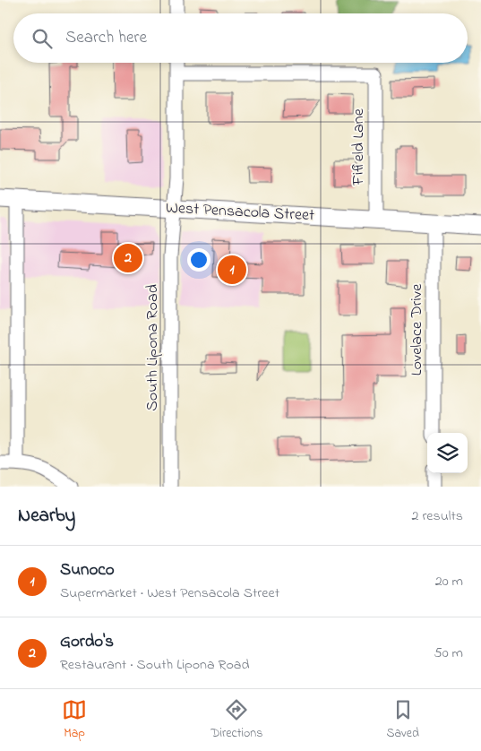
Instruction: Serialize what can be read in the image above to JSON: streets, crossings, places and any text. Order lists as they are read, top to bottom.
{
  "streets": {
    "main road": ["West Pensacola Street"],
    "street": ["Fifield Lane", "Lovelace Drive", "South Lipona Road"]
  },
  "crossings": [
    ["Fifield Lane", "West Pensacola Street"],
    ["Fifield Lane", "South Lipona Road"],
    ["West Pensacola Street", "Lovelace Drive"],
    ["West Pensacola Street", "South Lipona Road"]
  ],
  "page": {
    "search": "Search here",
    "pins": ["2", "1"],
    "heading": ["Nearby", "2 results"],
    "list": [
      {
        "mark": "1",
        "name": "Sunoco",
        "note": "Supermarket · West Pensacola Street",
        "value": "20 m"
      },
      {
        "mark": "2",
        "name": "Gordo's",
        "note": "Restaurant · South Lipona Road",
        "value": "50 m"
      }
    ],
    "nav": ["Map", "Directions", "Saved"]
  }
}
